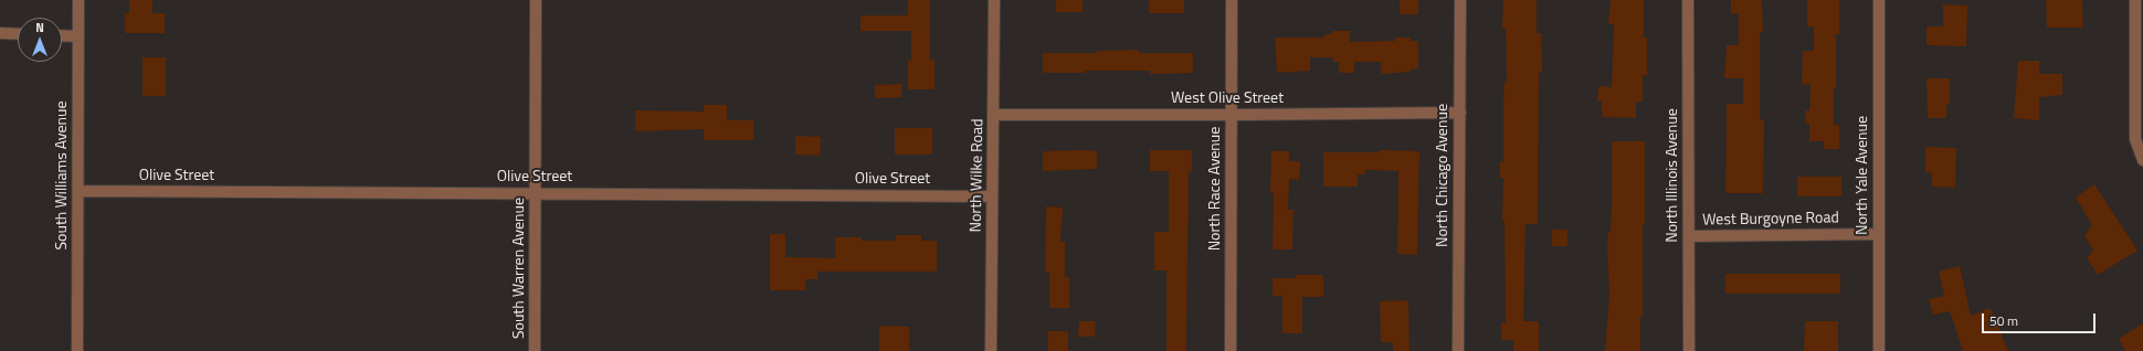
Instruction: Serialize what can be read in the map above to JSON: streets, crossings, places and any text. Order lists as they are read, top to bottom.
{
  "streets": {
    "street": [
      "West Olive Street",
      "South Williams Avenue",
      "North Wilke Road",
      "North Chicago Avenue",
      "North Illinois Avenue",
      "North Yale Avenue",
      "Olive Street",
      "North Race Avenue",
      "West Burgoyne Road",
      "South Warren Avenue"
    ]
  },
  "crossings": [
    ["West Olive Street", "North Wilke Road"],
    ["West Olive Street", "North Chicago Avenue"],
    ["West Olive Street", "North Race Avenue"],
    ["South Williams Avenue", "Olive Street"],
    ["North Wilke Road", "Olive Street"],
    ["North Illinois Avenue", "West Burgoyne Road"],
    ["North Yale Avenue", "West Burgoyne Road"],
    ["Olive Street", "South Warren Avenue"]
  ],
  "scale_bar": "50 m",
  "north": "top"
}
